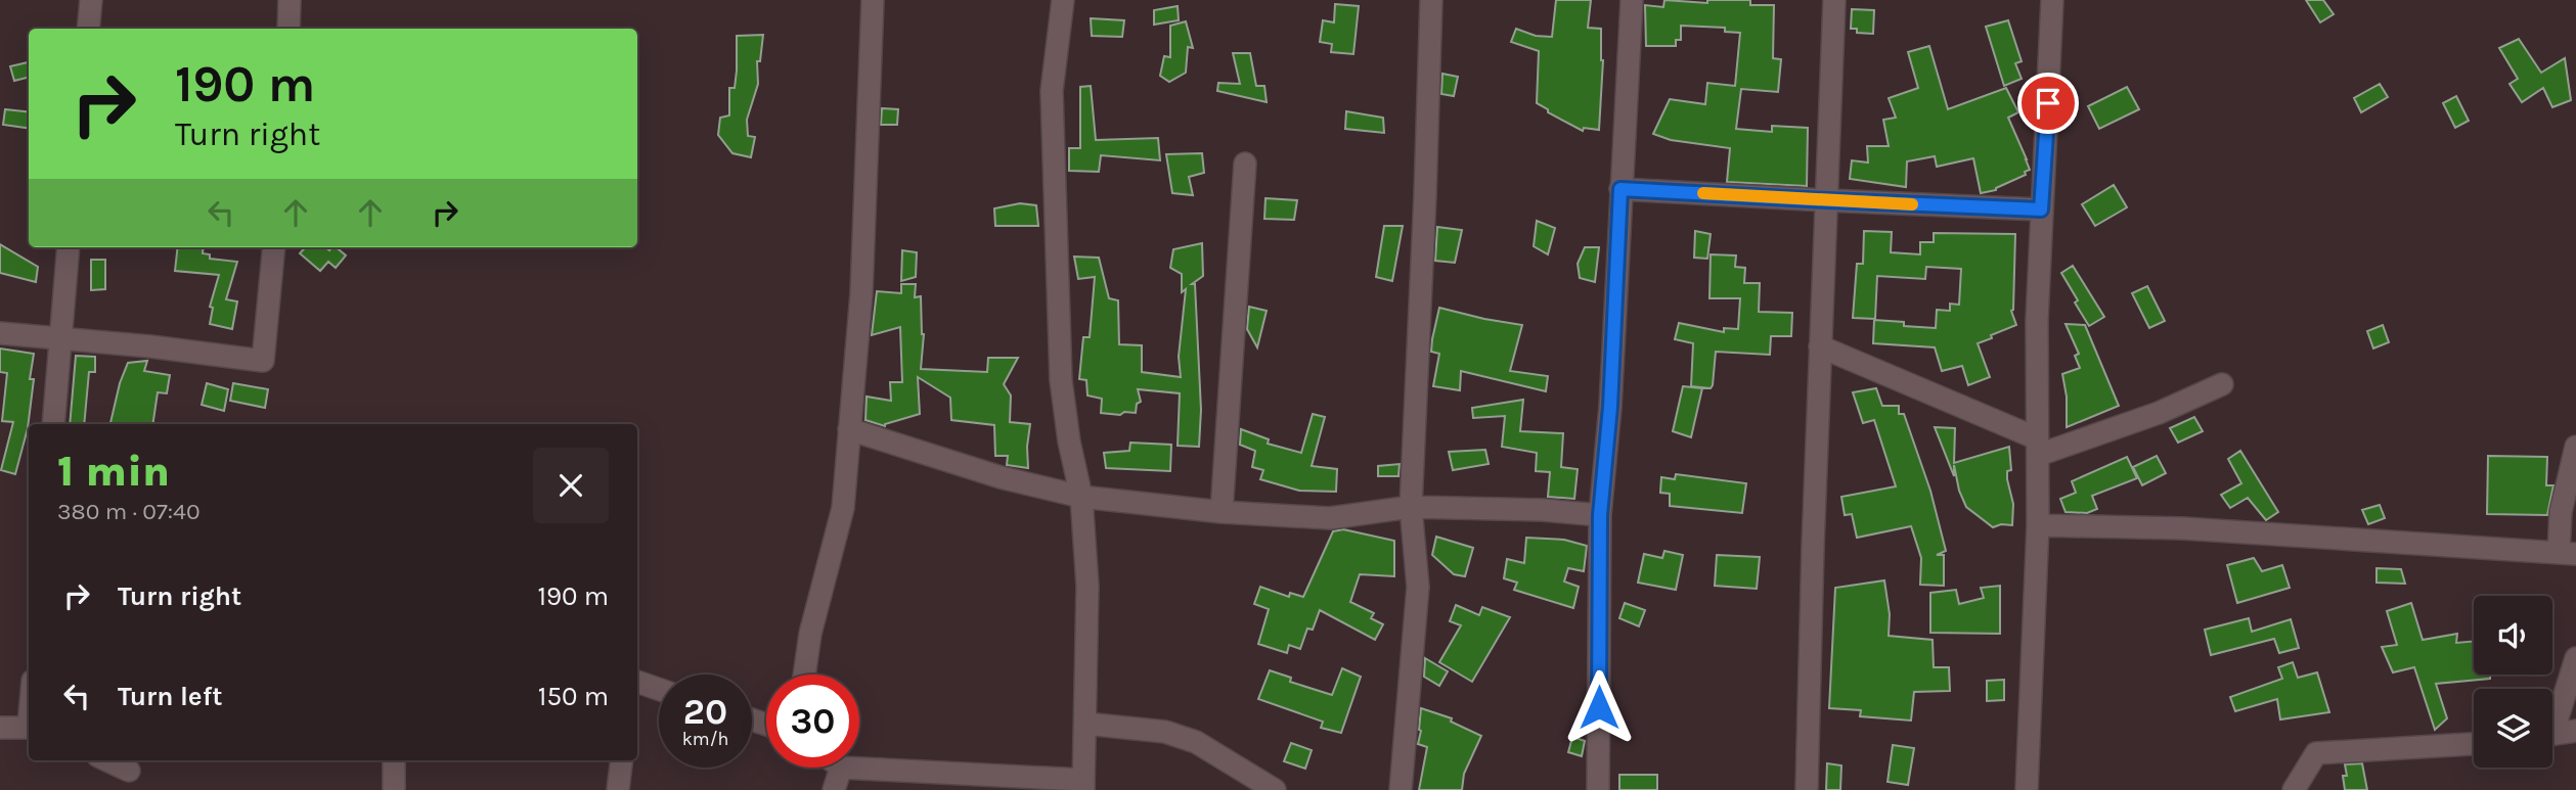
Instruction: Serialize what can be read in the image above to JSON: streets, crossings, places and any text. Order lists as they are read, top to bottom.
{
  "page": {
    "turn": ["190 m", "Turn right"],
    "heading": ["1 min", "380 m · 07:40"],
    "list": [
      {
        "name": "Turn right",
        "value": "190 m"
      },
      {
        "name": "Turn left",
        "value": "150 m"
      }
    ],
    "speed": "20 km/h",
    "limit": "30"
  }
}
